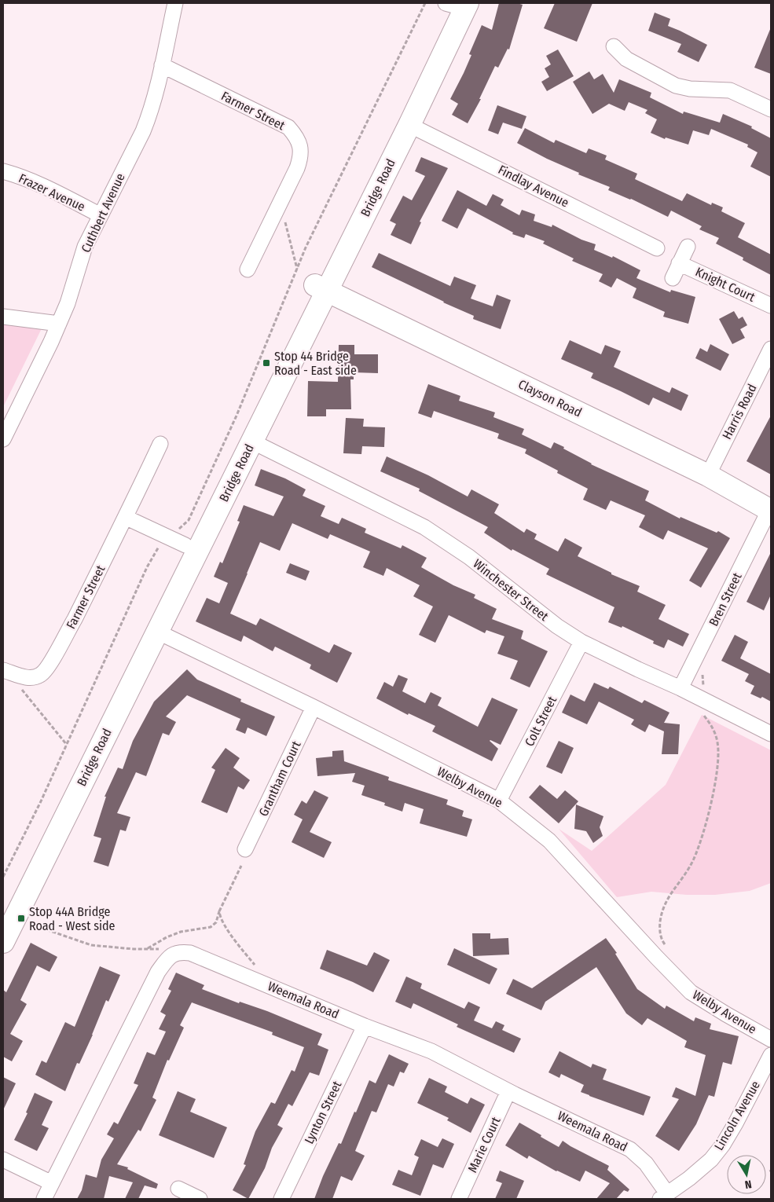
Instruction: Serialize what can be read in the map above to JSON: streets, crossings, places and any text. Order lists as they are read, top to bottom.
{
  "streets": {
    "main road": ["Bridge Road", "Clayson Road"],
    "street": [
      "Farmer Street",
      "Findlay Avenue",
      "Frazer Avenue",
      "Cuthbert Avenue",
      "Knight Court",
      "Harris Road",
      "Winchester Street",
      "Bren Street",
      "Colt Street",
      "Grantham Court",
      "Welby Avenue",
      "Weemala Road",
      "Lynton Street",
      "Lincoln Avenue",
      "Marie Court"
    ]
  },
  "crossings": [
    ["Farmer Street", "Cuthbert Avenue"],
    ["Findlay Avenue", "Bridge Road"],
    ["Bridge Road", "Clayson Road"],
    ["Bridge Road", "Winchester Street"],
    ["Bridge Road", "Welby Avenue"],
    ["Frazer Avenue", "Cuthbert Avenue"],
    ["Clayson Road", "Harris Road"],
    ["Clayson Road", "Bren Street"],
    ["Winchester Street", "Bren Street"],
    ["Winchester Street", "Colt Street"],
    ["Colt Street", "Welby Avenue"],
    ["Grantham Court", "Welby Avenue"],
    ["Weemala Road", "Lynton Street"],
    ["Weemala Road", "Lincoln Avenue"],
    ["Weemala Road", "Marie Court"]
  ],
  "places": {
    "transit": ["Stop 44 Bridge Road - East side", "Stop 44A Bridge Road - West side"]
  },
  "north": "bottom"
}
